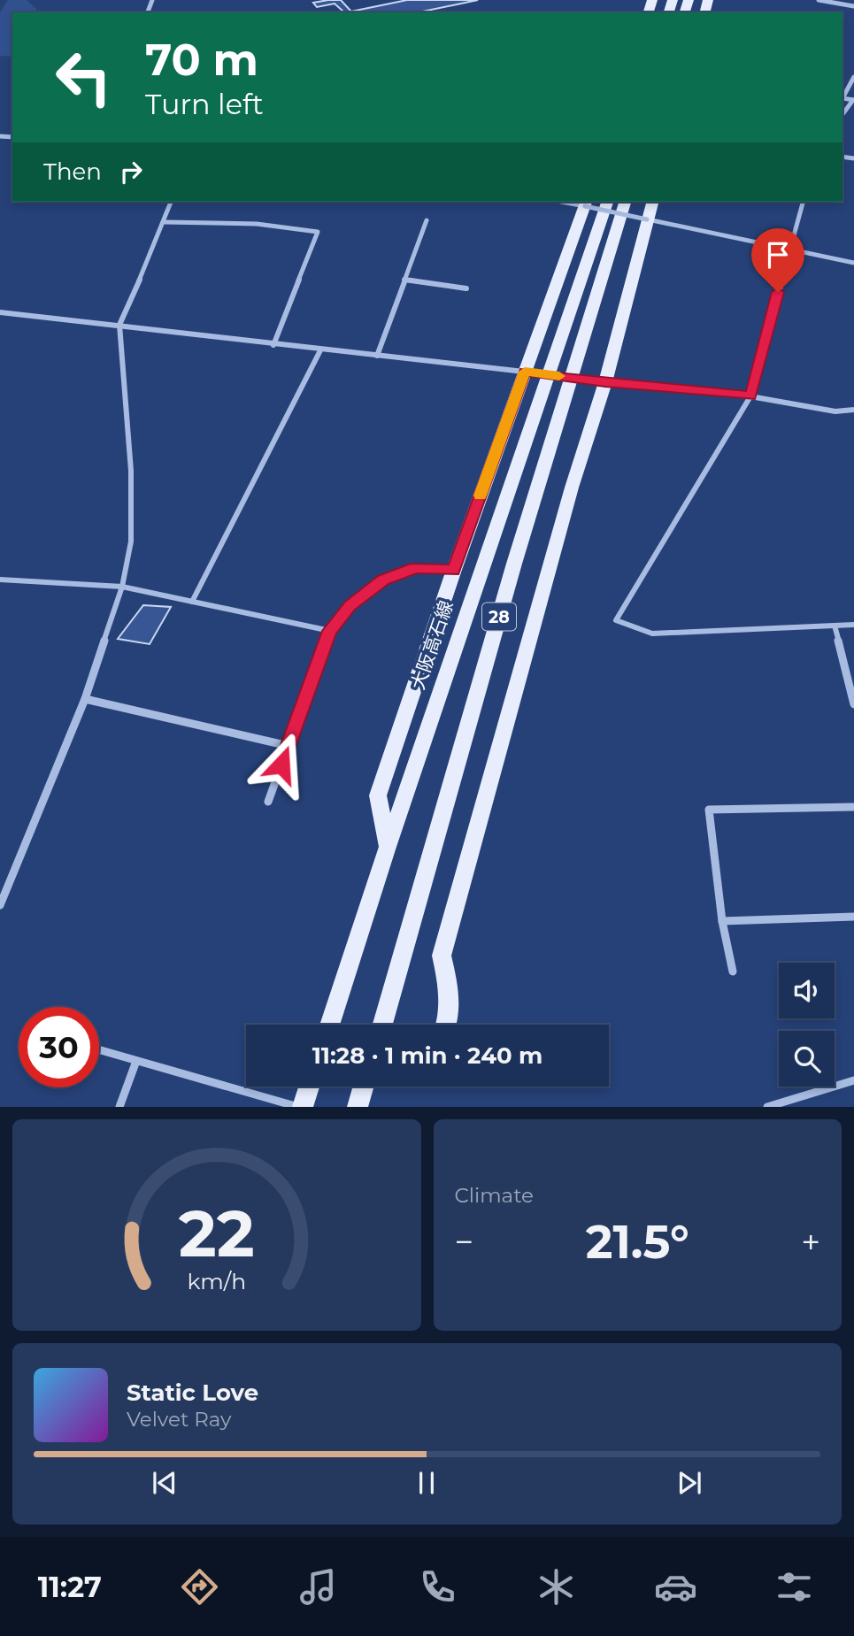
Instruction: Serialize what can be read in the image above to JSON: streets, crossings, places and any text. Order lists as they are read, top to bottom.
{
  "streets": {
    "main road": ["28", "大阪高石線"]
  },
  "page": {
    "turn": ["70 m", "Turn left"],
    "then": "Then",
    "limit": "30",
    "trip": "11:28 · 1 min · 240 m",
    "tile": "Climate",
    "heat": ["−", "21.5°", "+"],
    "song": ["Static Love", "Velvet Ray"],
    "tabs": "11:27",
    "gauge": ["22", "km/h"]
  }
}
